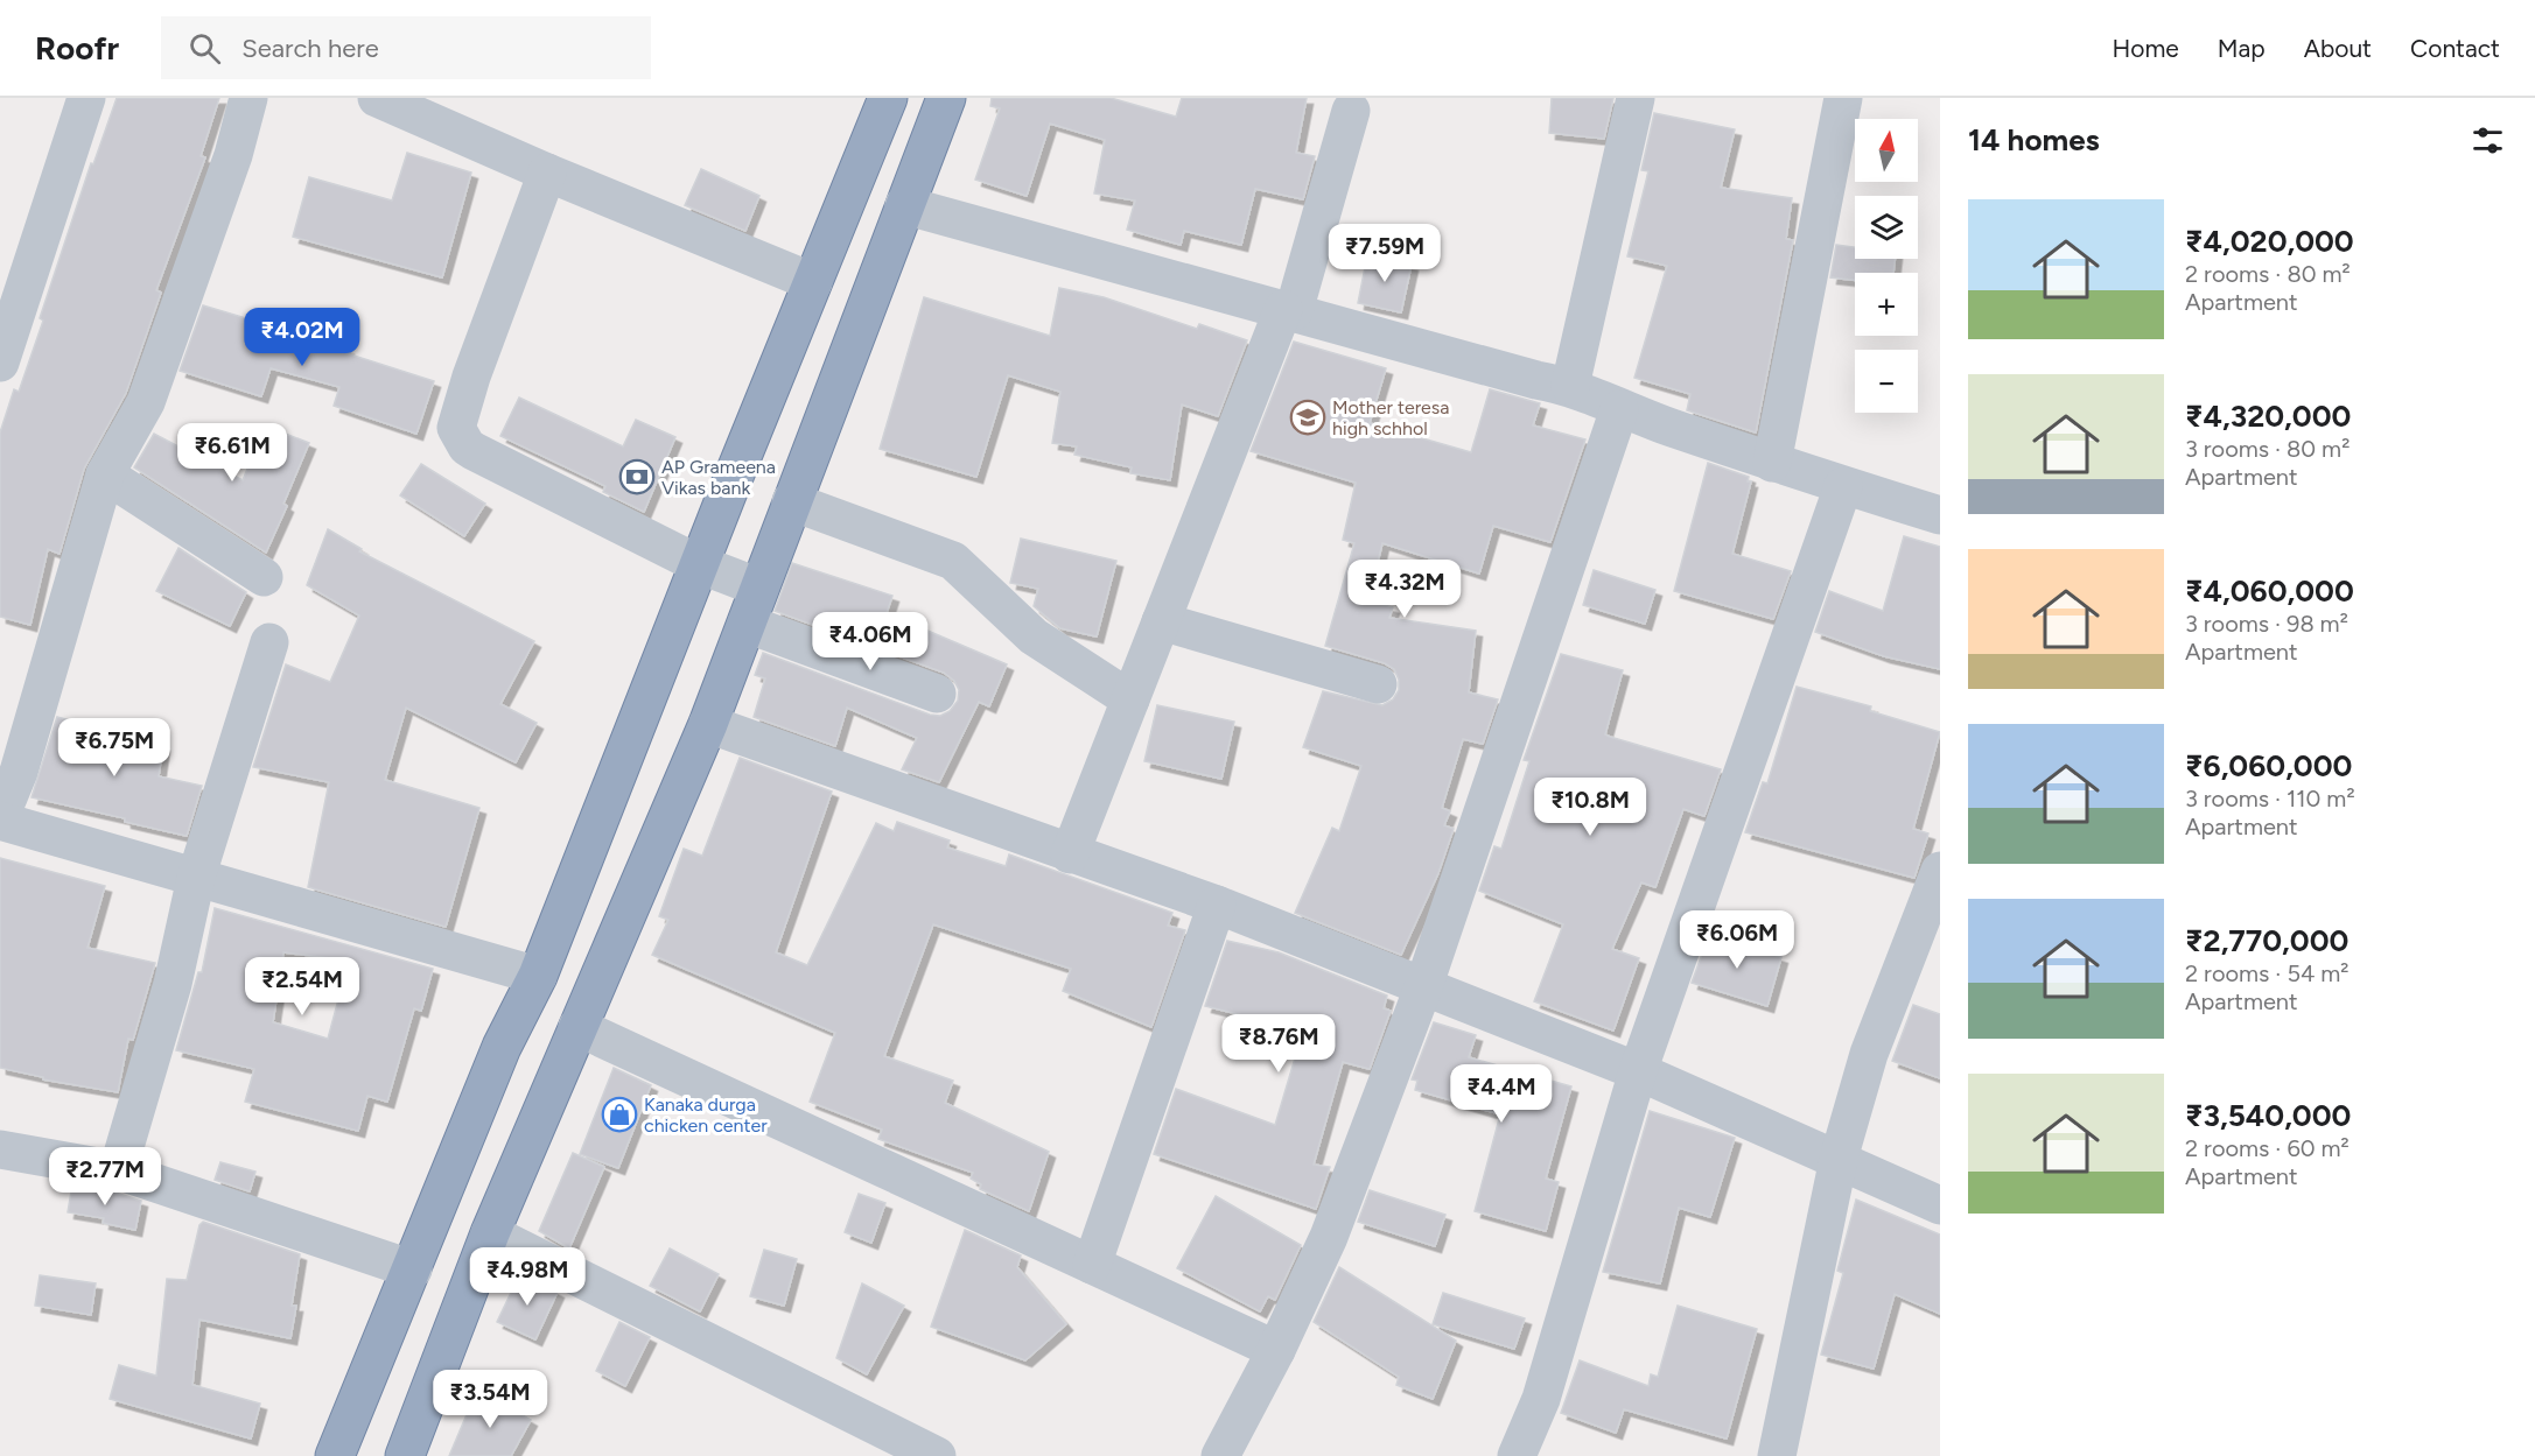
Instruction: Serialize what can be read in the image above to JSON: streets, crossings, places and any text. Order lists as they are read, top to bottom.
{
  "places": {
    "school or university": ["Mother teresa high schhol"],
    "bank": ["AP Grameena Vikas bank"],
    "shop": ["Kanaka durga chicken center"]
  },
  "north": "top",
  "page": {
    "header": "Roofr",
    "search": "Search here",
    "nav": [
      "Home",
      "Map",
      "About",
      "Contact"
    ],
    "heading": "14 homes",
    "map_buttons": ["+", "−"],
    "list": [
      {
        "name": "₹4,020,000",
        "note": "2 rooms · 80 m² · Apartment"
      },
      {
        "name": "₹4,320,000",
        "note": "3 rooms · 80 m² · Apartment"
      },
      {
        "name": "₹4,060,000",
        "note": "3 rooms · 98 m² · Apartment"
      },
      {
        "name": "₹6,060,000",
        "note": "3 rooms · 110 m² · Apartment"
      },
      {
        "name": "₹2,770,000",
        "note": "2 rooms · 54 m² · Apartment"
      },
      {
        "name": "₹3,540,000",
        "note": "2 rooms · 60 m² · Apartment"
      }
    ],
    "price": [
      "₹7.59M",
      "₹4.02M",
      "₹6.61M",
      "₹4.32M",
      "₹4.06M",
      "₹6.75M",
      "₹10.8M",
      "₹6.06M",
      "₹2.54M",
      "₹8.76M",
      "₹4.4M",
      "₹2.77M",
      "₹4.98M",
      "₹3.54M"
    ]
  }
}
